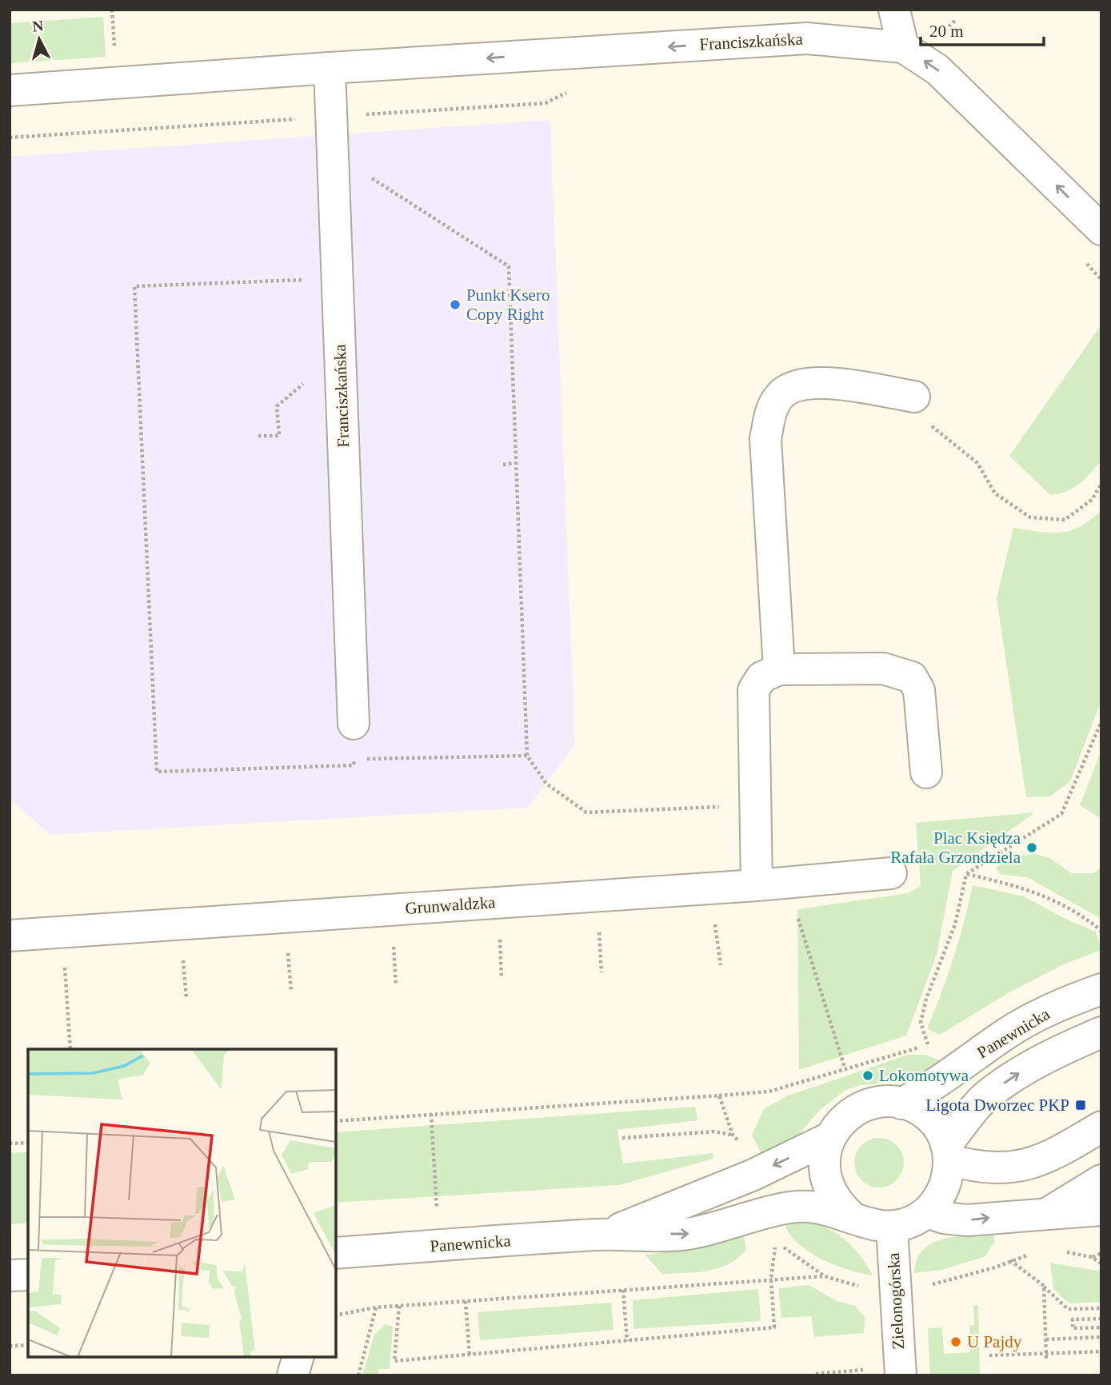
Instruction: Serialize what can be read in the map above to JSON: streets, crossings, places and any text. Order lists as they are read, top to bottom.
{
  "streets": {
    "street": [
      "Franciszkańska",
      "Grunwaldzka",
      "Panewnicka",
      "Zielonogórska"
    ]
  },
  "crossings": [
    ["Panewnicka", "Zielonogórska"]
  ],
  "one_way": ["Franciszkańska"],
  "places": {
    "other": [
      "Punkt Ksero Copy Right",
      "Plac Księdza Rafała Grzondziela",
      "Lokomotywa",
      "U Pajdy"
    ],
    "transit": ["Ligota Dworzec PKP"]
  },
  "scale_bar": "20 m",
  "north": "top"
}
